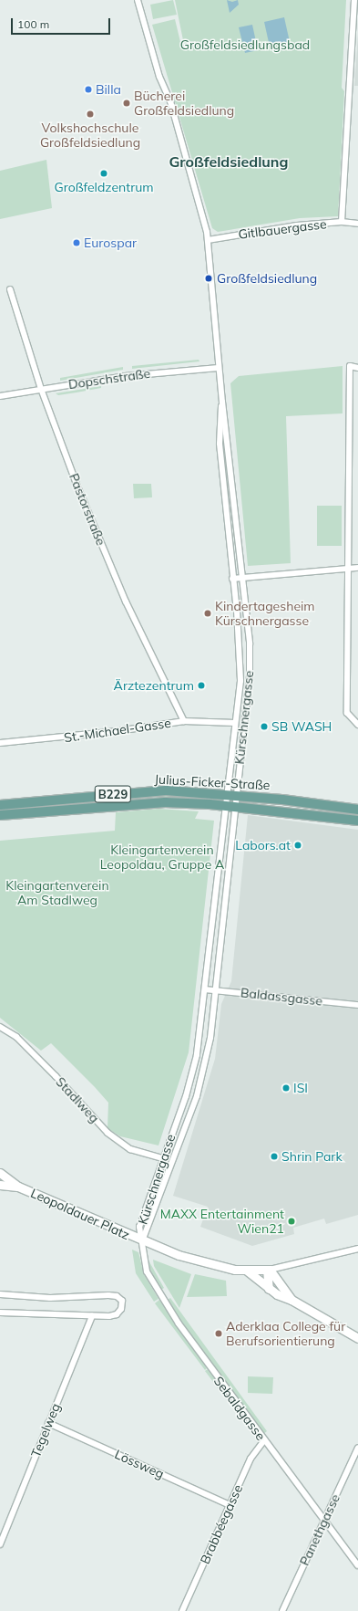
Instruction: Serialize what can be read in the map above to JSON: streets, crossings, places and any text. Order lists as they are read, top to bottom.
{
  "streets": {
    "main road": ["Julius-Ficker-Straße", "B229"],
    "street": [
      "Gitlbauergasse",
      "Dopschstraße",
      "Pastorstraße",
      "Kürschnergasse",
      "St.-Michael-Gasse",
      "Baldassgasse",
      "Stadlweg",
      "Leopoldauer Platz",
      "Sebaldgasse",
      "Tegelweg",
      "Lössweg",
      "Brabbéegasse",
      "Panethgasse"
    ]
  },
  "crossings": [
    ["Gitlbauergasse", "Kürschnergasse"],
    ["Dopschstraße", "Pastorstraße"],
    ["Dopschstraße", "Kürschnergasse"],
    ["Pastorstraße", "St.-Michael-Gasse"],
    ["Kürschnergasse", "St.-Michael-Gasse"],
    ["Kürschnergasse", "Julius-Ficker-Straße"],
    ["Kürschnergasse", "Baldassgasse"],
    ["Kürschnergasse", "Stadlweg"],
    ["Kürschnergasse", "Leopoldauer Platz"],
    ["Kürschnergasse", "Sebaldgasse"],
    ["Leopoldauer Platz", "Sebaldgasse"],
    ["Sebaldgasse", "Brabbéegasse"],
    ["Sebaldgasse", "Panethgasse"],
    ["Tegelweg", "Lössweg"],
    ["Lössweg", "Brabbéegasse"]
  ],
  "districts": ["Großfeldsiedlung"],
  "parks": ["Großfeldsiedlungsbad", "Kleingartenverein Leopoldau, Gruppe A", "Kleingartenverein Am Stadlweg"],
  "places": [
    "Billa",
    "Bücherei Großfeldsiedlung",
    "Volkshochschule Großfeldsiedlung",
    "Großfeldzentrum",
    "Eurospar",
    "Großfeldsiedlung",
    "Kindertagesheim Kürschnergasse",
    "Ärztezentrum",
    "SB WASH",
    "Labors.at",
    "ISI",
    "Shrin Park",
    "MAXX Entertainment Wien21",
    "Aderklaa College für Berufsorientierung"
  ],
  "scale_bar": "100 m"
}
